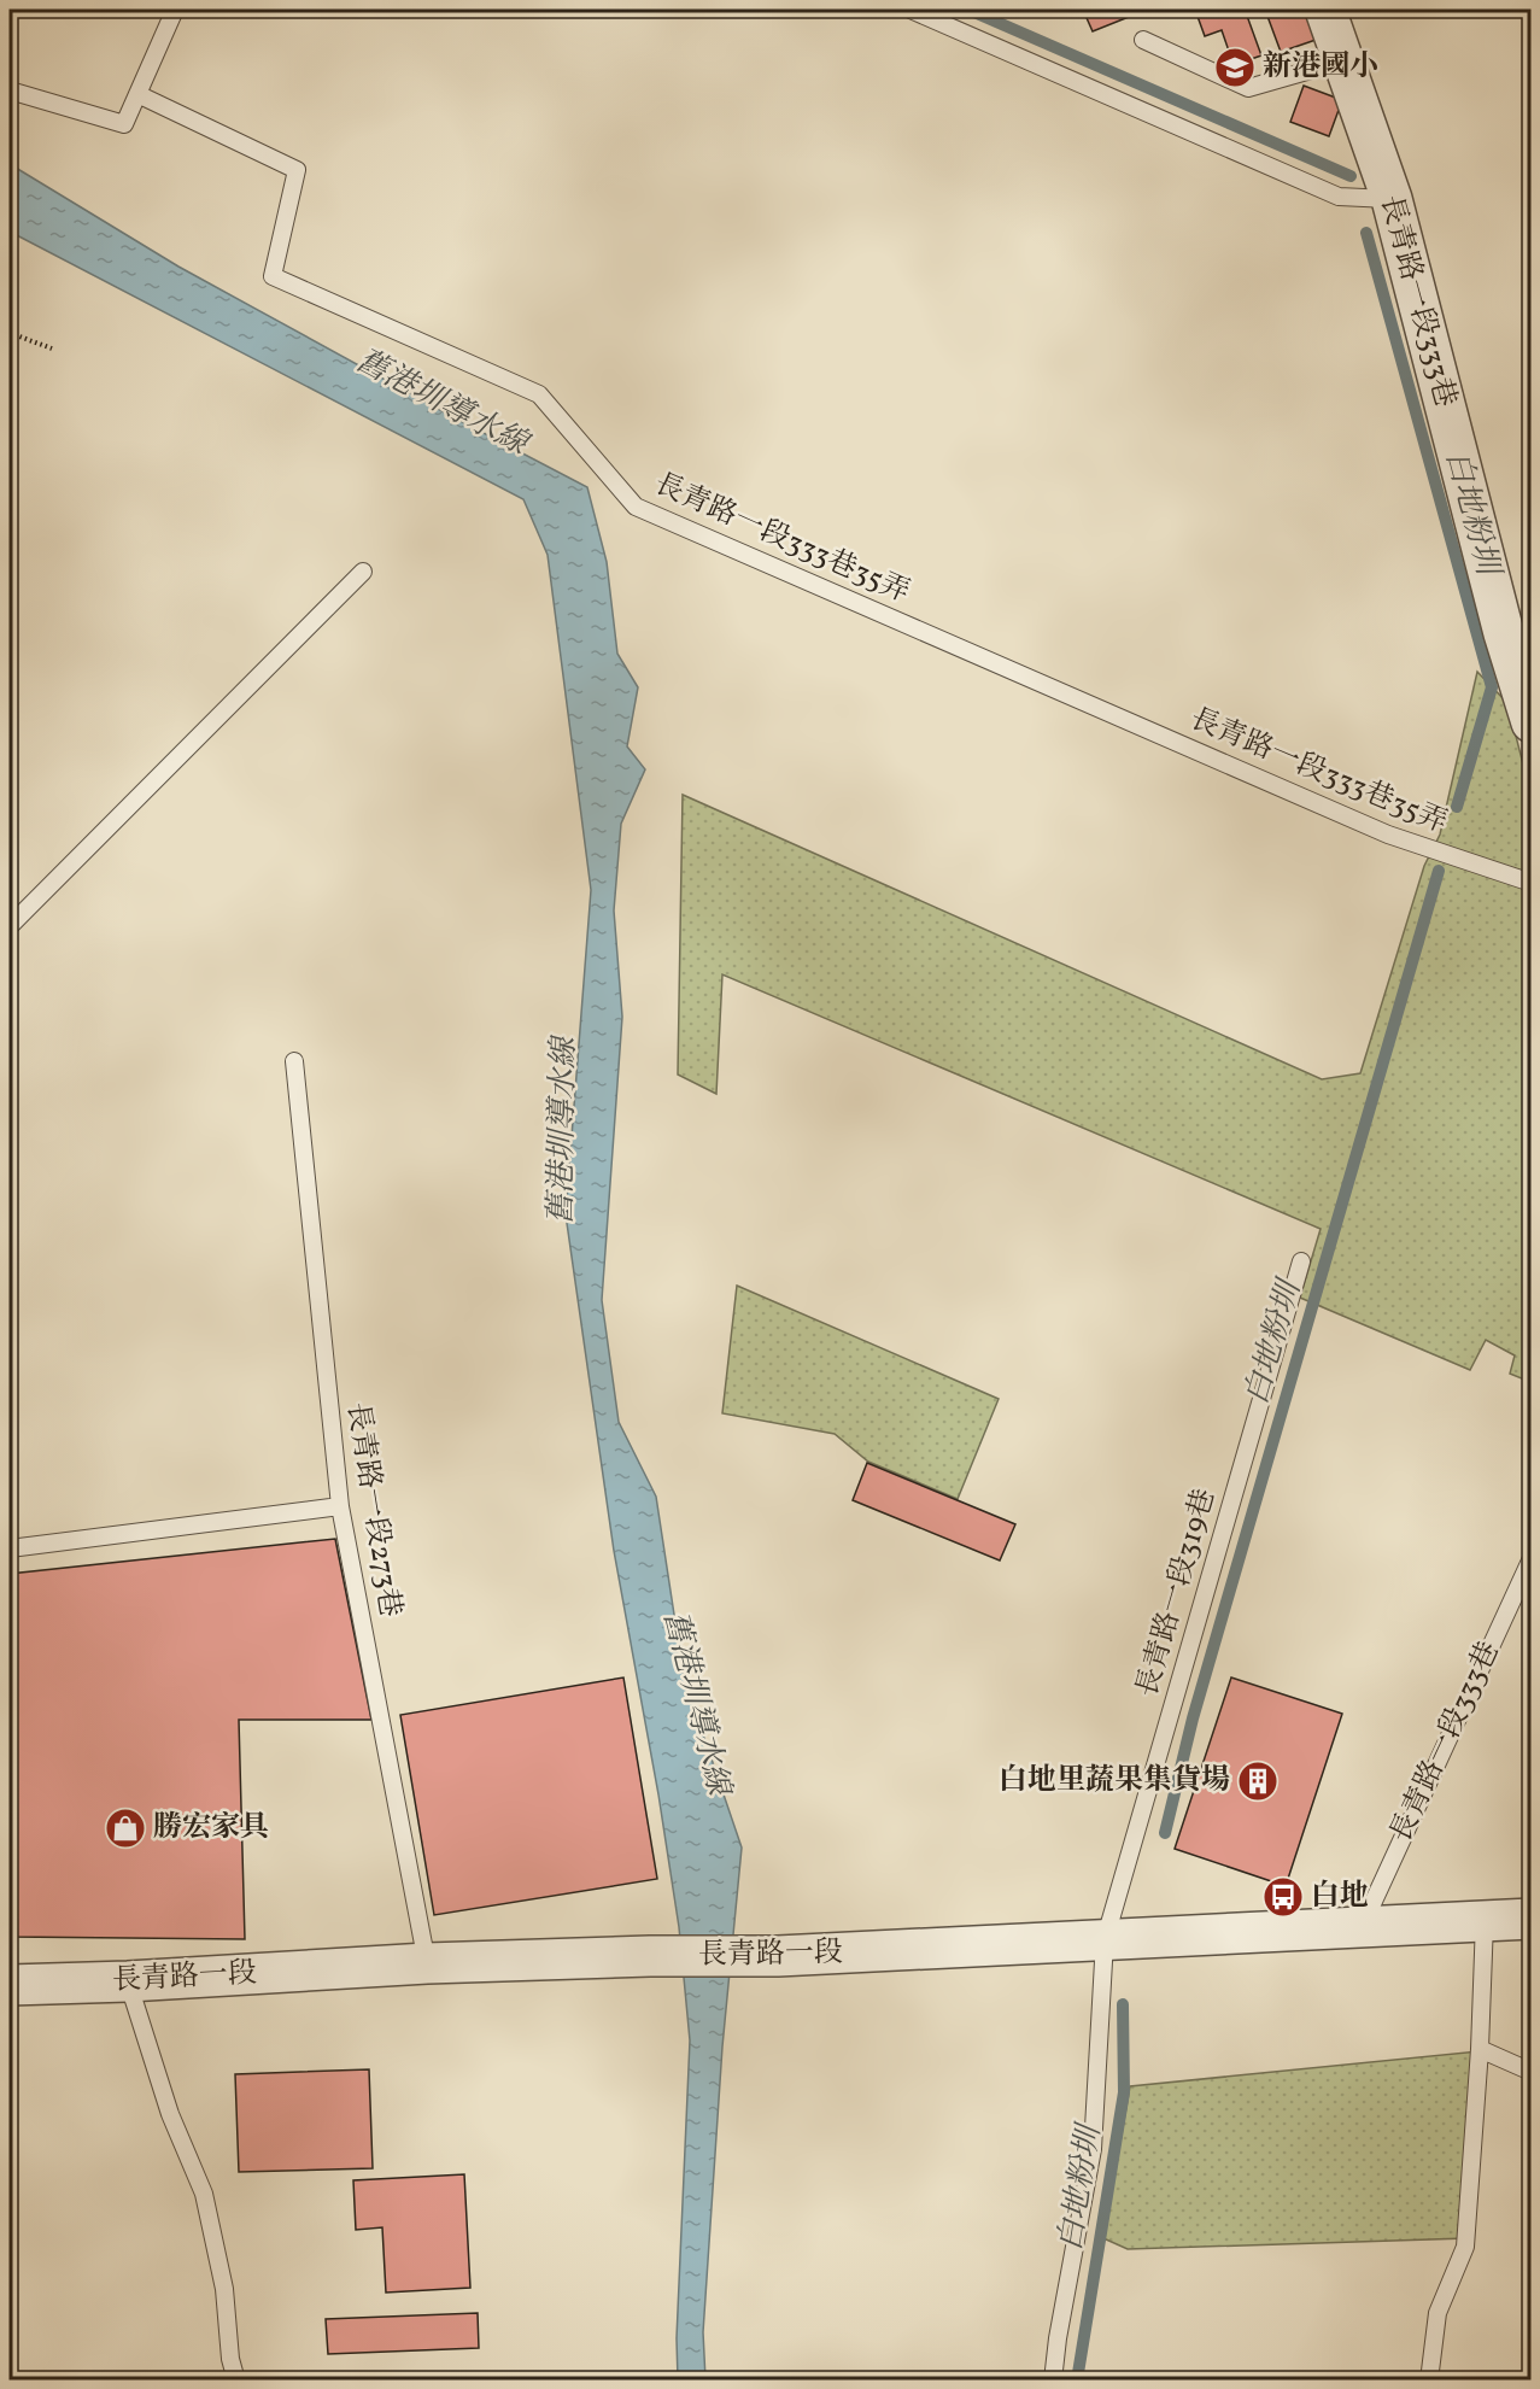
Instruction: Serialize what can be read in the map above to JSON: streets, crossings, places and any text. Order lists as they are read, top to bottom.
{
  "streets": {
    "street": ["長青路一段333巷", "長青路一段"],
    "lane": ["長青路一段333巷35弄", "長青路一段273巷", "長青路一段319巷"]
  },
  "crossings": [
    ["長青路一段333巷", "長青路一段"],
    ["長青路一段273巷", "長青路一段"],
    ["長青路一段319巷", "長青路一段"]
  ],
  "water": ["舊港圳導水線", "白地粉圳"],
  "places": {
    "school or university": ["新港國小"],
    "building": ["白地里蔬果集貨場"],
    "shop": ["勝宏家具"],
    "bus stop": ["白地"]
  }
}
